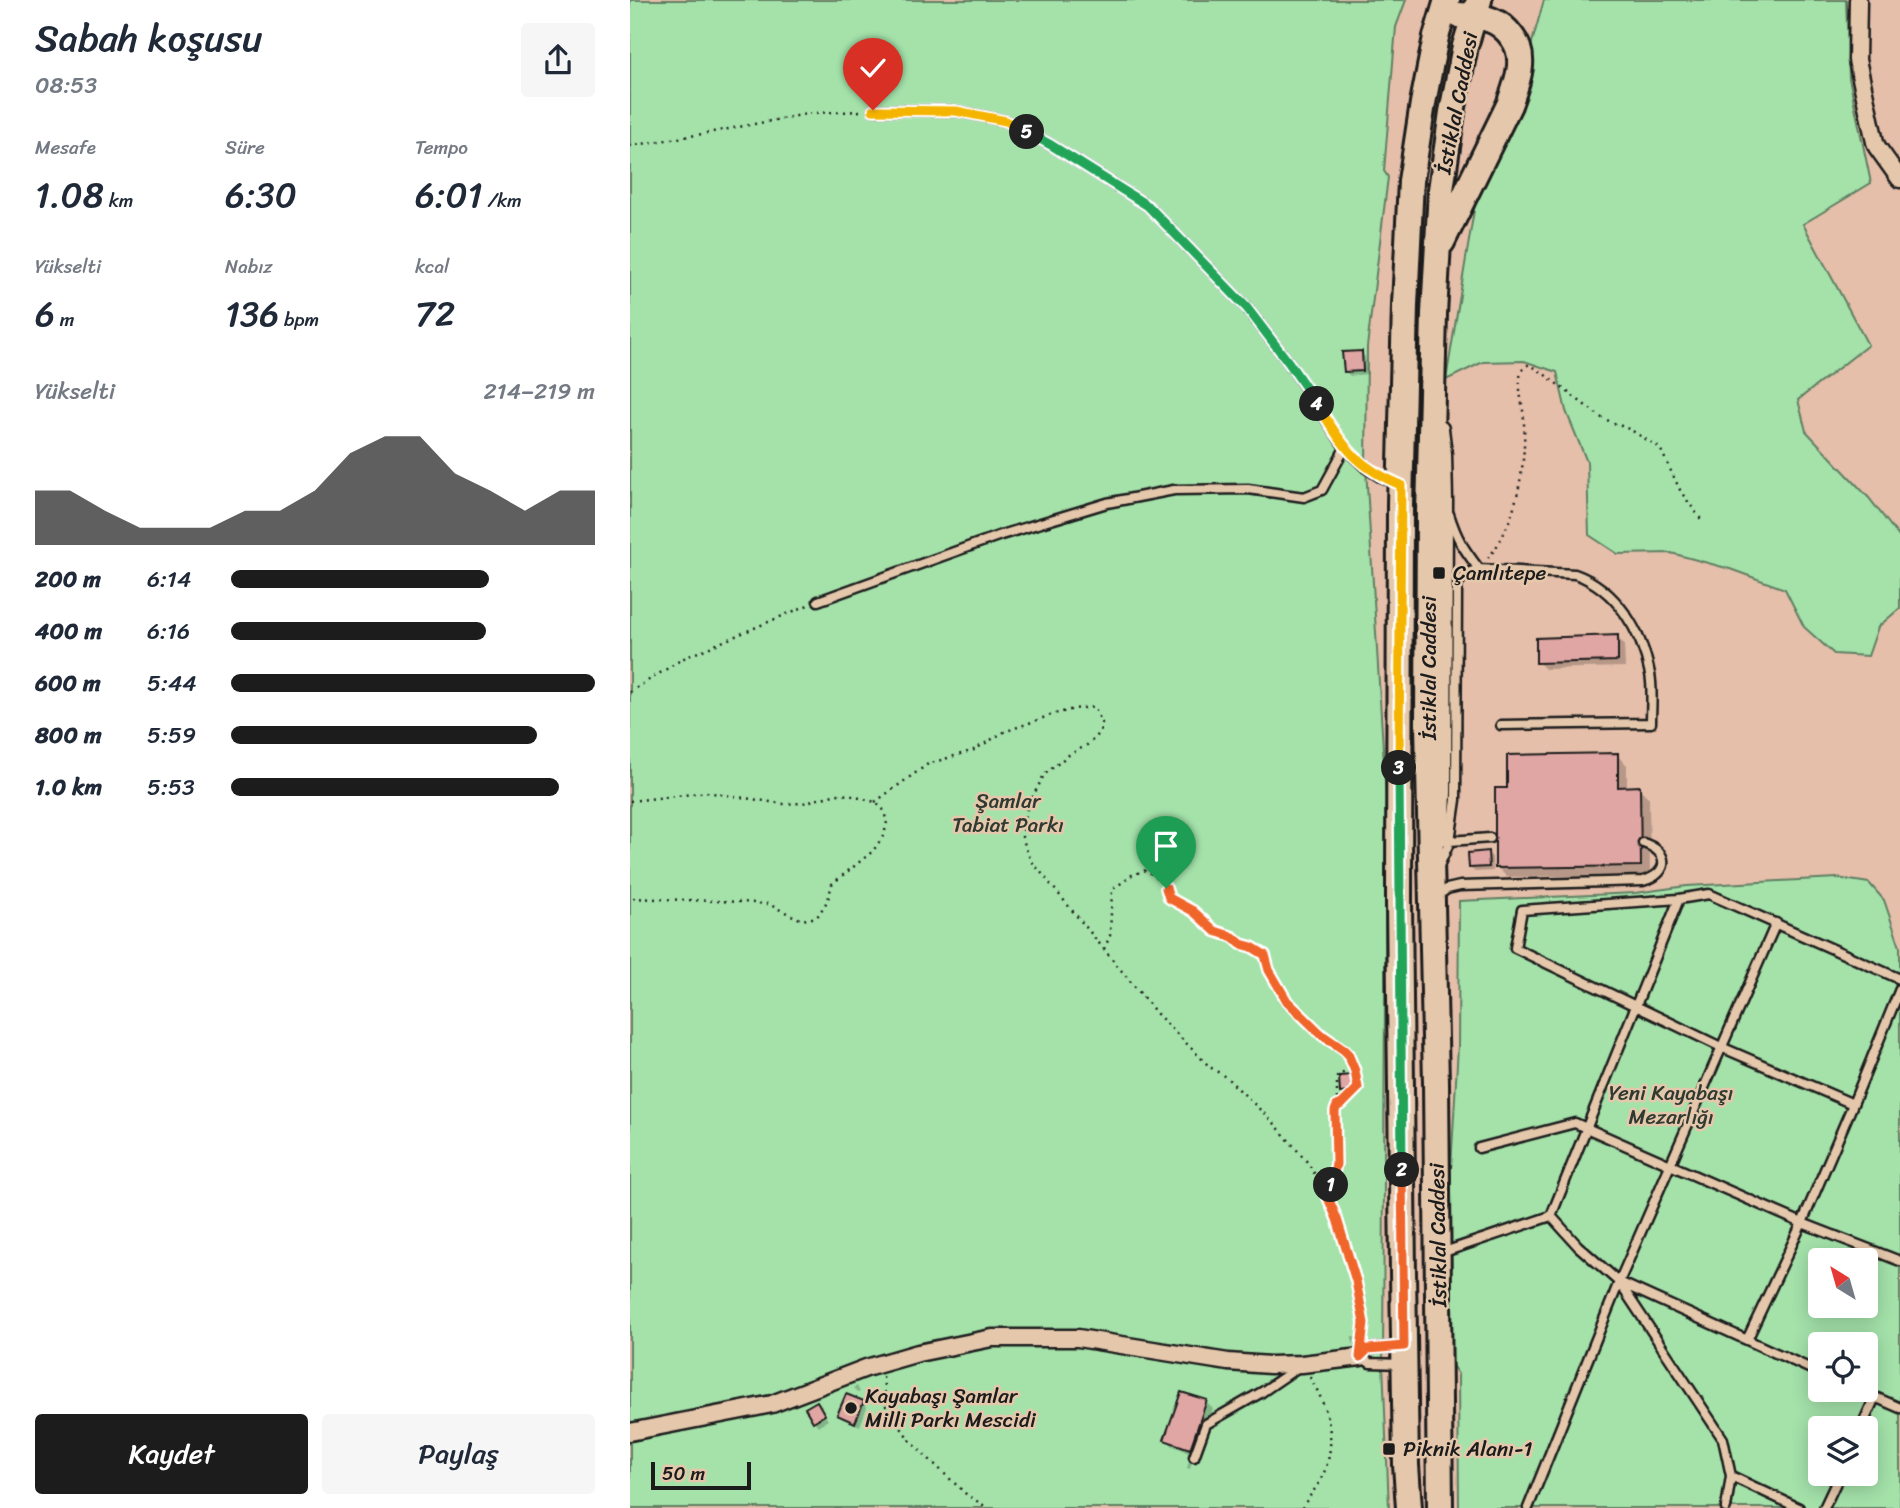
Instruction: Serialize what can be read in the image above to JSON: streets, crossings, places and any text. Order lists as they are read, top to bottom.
{
  "streets": {
    "main road": ["İstiklal Caddesi"]
  },
  "parks": ["Şamlar Tabiat Parkı", "Yeni Kayabaşı Mezarlığı"],
  "places": {
    "transit": ["Çamlıtepe", "Piknik Alanı-1"],
    "other": ["Kayabaşı Şamlar Milli Parkı Mescidi"]
  },
  "scale_bar": "50 m",
  "north": "top left",
  "page": {
    "heading": ["Sabah koşusu", "08:53"],
    "pins": [
      "5",
      "4",
      "3",
      "2",
      "1"
    ],
    "stats": [
      ["Mesafe", "1.08 km"],
      ["Süre", "6:30"],
      ["Tempo", "6:01 /km"],
      ["Yükselti", "6 m"],
      ["Nabız", "136 bpm"],
      ["kcal", "72"]
    ],
    "chart": ["Yükselti", "214–219 m"],
    "list": [
      {
        "name": "200 m",
        "note": "6:14"
      },
      {
        "name": "400 m",
        "note": "6:16"
      },
      {
        "name": "600 m",
        "note": "5:44"
      },
      {
        "name": "800 m",
        "note": "5:59"
      },
      {
        "name": "1.0 km",
        "note": "5:53"
      }
    ],
    "buttons": ["Kaydet", "Paylaş"],
    "scale": "50 m"
  }
}
